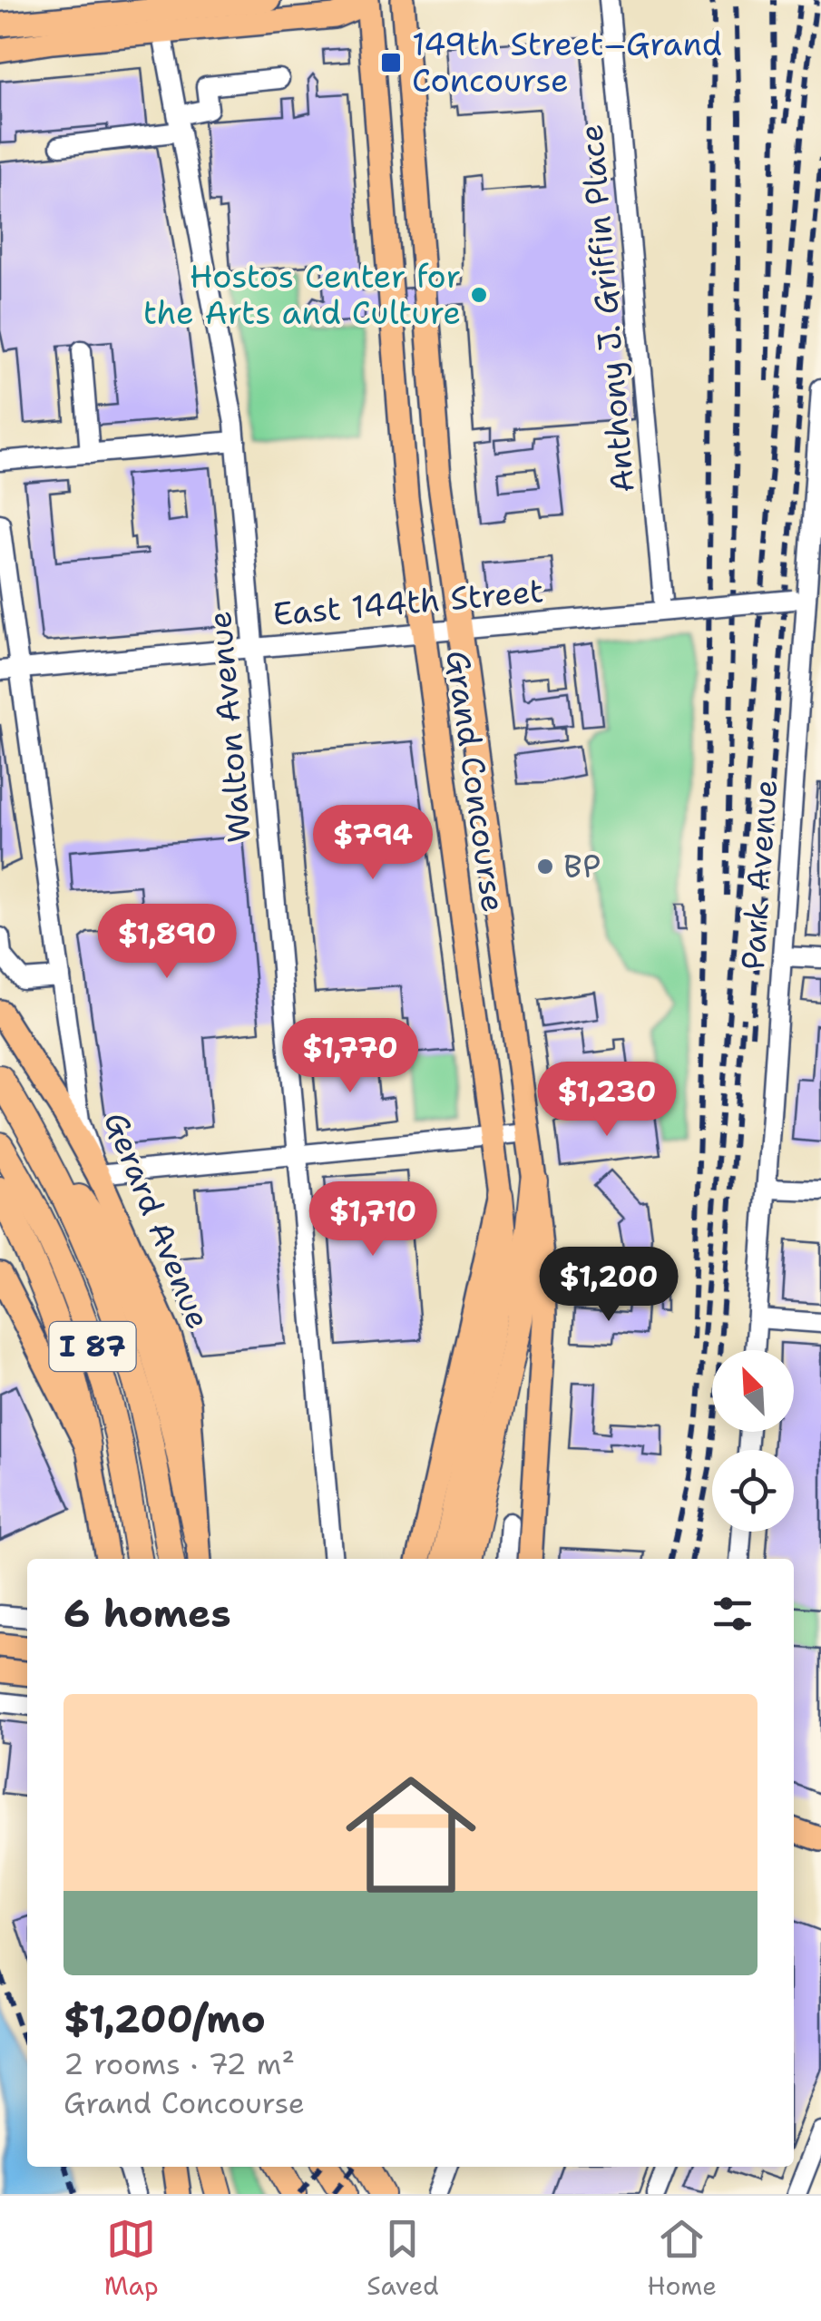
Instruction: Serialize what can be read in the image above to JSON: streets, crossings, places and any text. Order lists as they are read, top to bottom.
{
  "streets": {
    "highway": ["I 87"],
    "main road": ["Grand Concourse", "Gerard Avenue"],
    "street": [
      "Anthony J. Griffin Place",
      "East 144th Street",
      "Walton Avenue",
      "Park Avenue"
    ]
  },
  "crossings": [
    ["Anthony J. Griffin Place", "East 144th Street"],
    ["East 144th Street", "Walton Avenue"],
    ["East 144th Street", "Grand Concourse"],
    ["East 144th Street", "Park Avenue"],
    ["East 144th Street", "Gerard Avenue"]
  ],
  "places": {
    "transit": ["149th Street–Grand Concourse"],
    "other": ["Hostos Center for the Arts and Culture", "BP"]
  },
  "north": "top left",
  "page": {
    "price": [
      "$794",
      "$1,890",
      "$1,770",
      "$1,230",
      "$1,710",
      "$1,200"
    ],
    "heading": "6 homes",
    "list": [
      {
        "name": "$1,200/mo",
        "note": "2 rooms · 72 m² · Grand Concourse"
      }
    ],
    "tabs": ["Map", "Saved", "Home"]
  }
}
